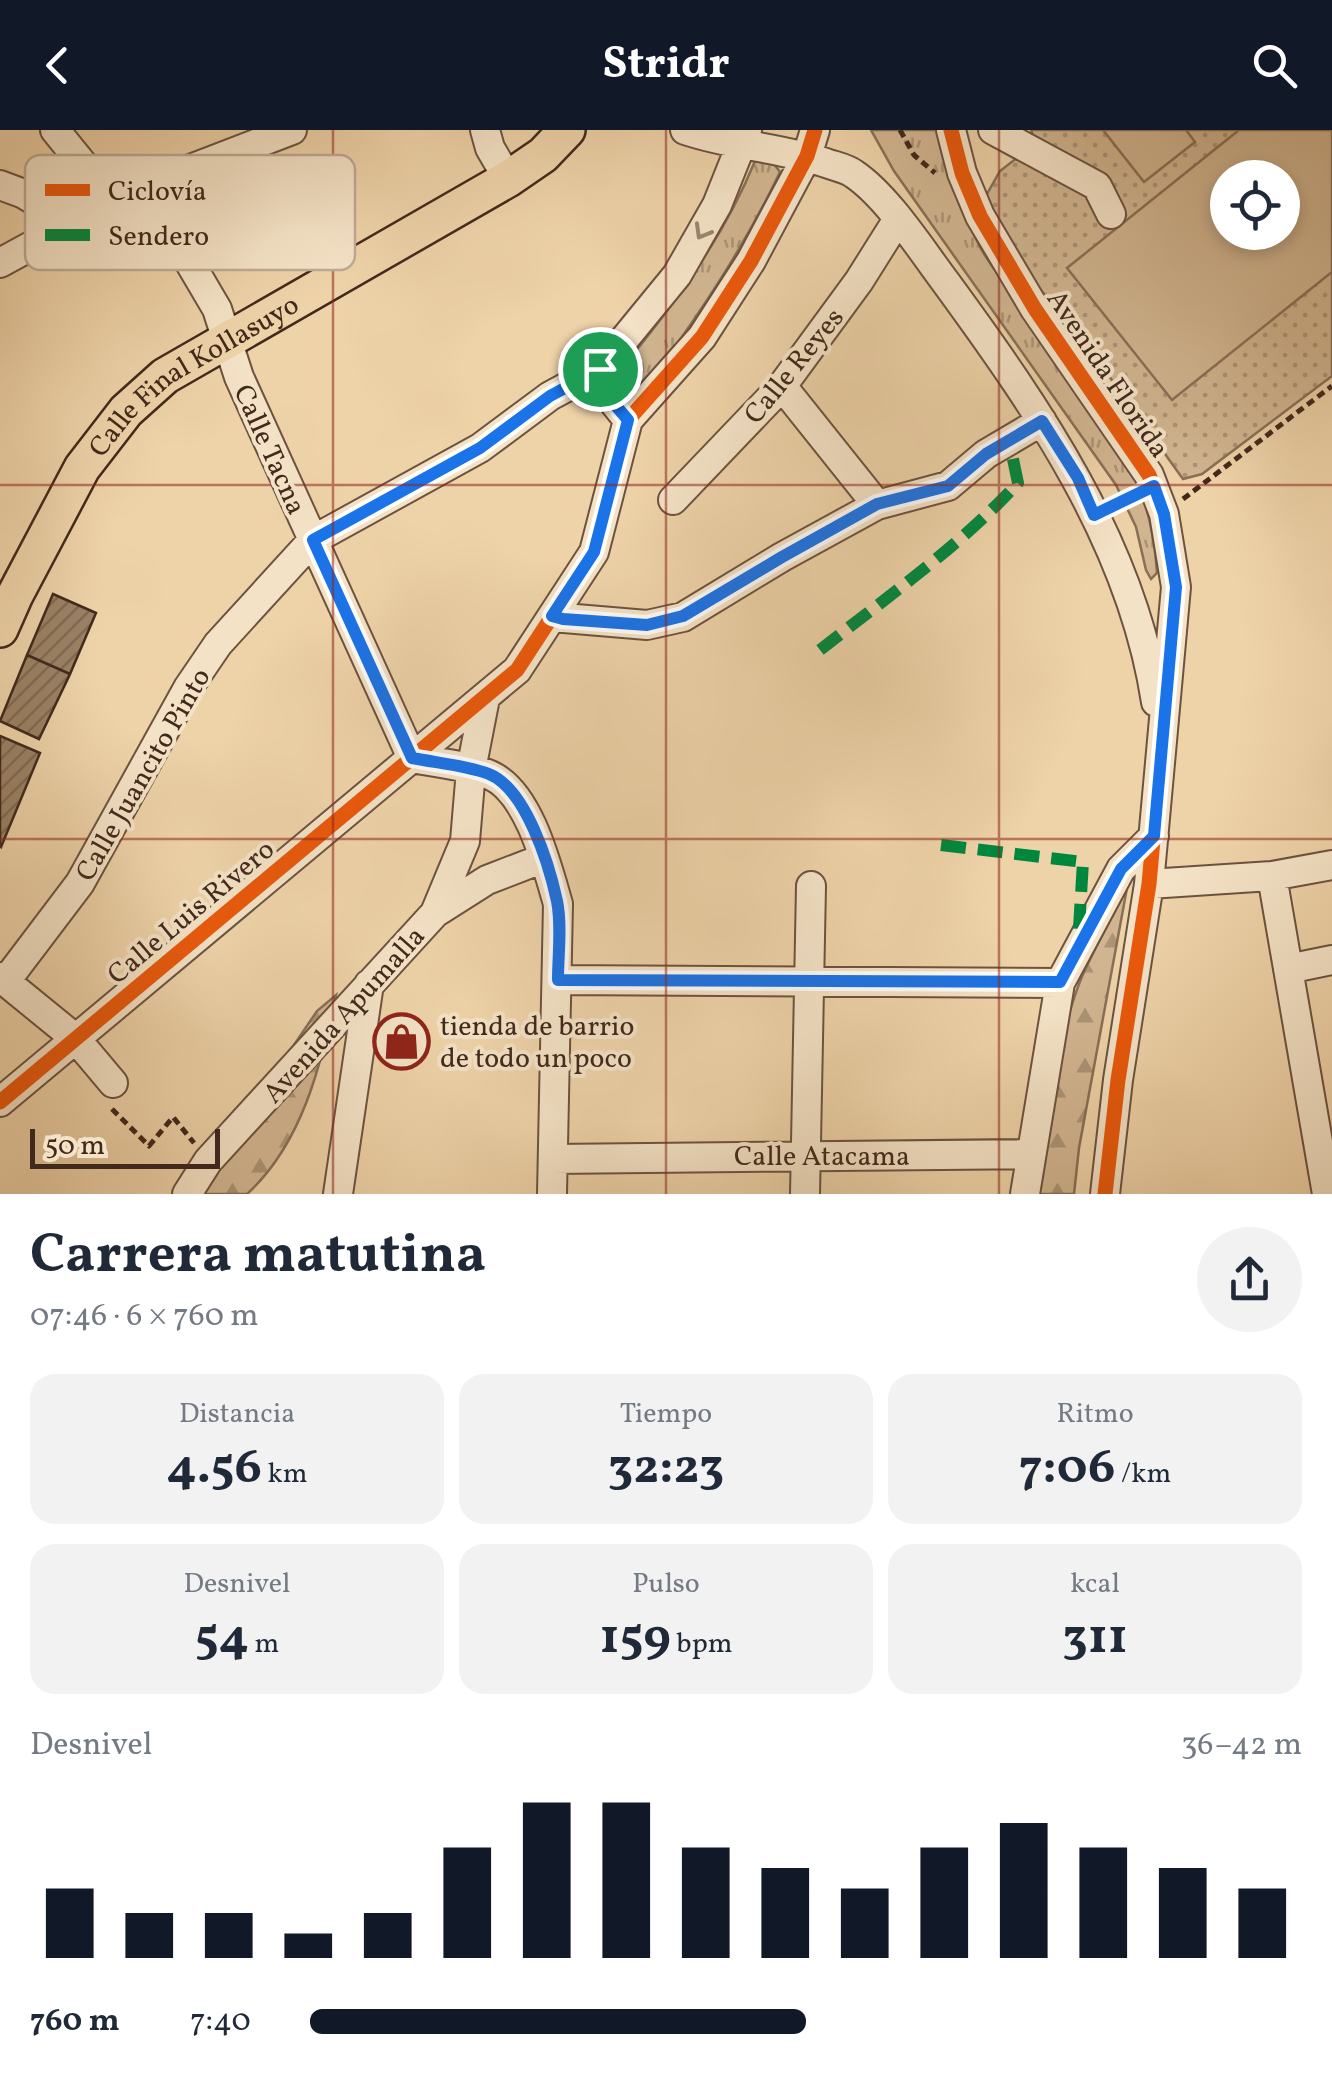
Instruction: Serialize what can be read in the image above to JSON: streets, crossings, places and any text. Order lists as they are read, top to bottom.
{
  "streets": {
    "main road": ["Calle Final Kollasuyo"],
    "street": [
      "Calle Reyes",
      "Avenida Florida",
      "Calle Tacna",
      "Calle Juancito Pinto",
      "Calle Luis Rivero",
      "Avenida Apumalla",
      "Calle Atacama"
    ]
  },
  "crossings": [
    ["Calle Final Kollasuyo", "Calle Tacna"],
    ["Calle Tacna", "Calle Juancito Pinto"],
    ["Calle Tacna", "Calle Luis Rivero"],
    ["Calle Luis Rivero", "Avenida Apumalla"]
  ],
  "places": {
    "shop": ["tienda de barrio de todo un poco"]
  },
  "legend": ["Ciclovía", "Sendero"],
  "scale_bar": "50 m",
  "page": {
    "header": "Stridr",
    "scale": "50 m",
    "heading": ["Carrera matutina", "07:46 · 6 × 760 m"],
    "stats": [
      ["Distancia", "4.56 km"],
      ["Tiempo", "32:23"],
      ["Ritmo", "7:06 /km"],
      ["Desnivel", "54 m"],
      ["Pulso", "159 bpm"],
      ["kcal", "311"]
    ],
    "chart": ["Desnivel", "36–42 m"],
    "list": [
      {
        "name": "760 m",
        "note": "7:40"
      }
    ]
  }
}
